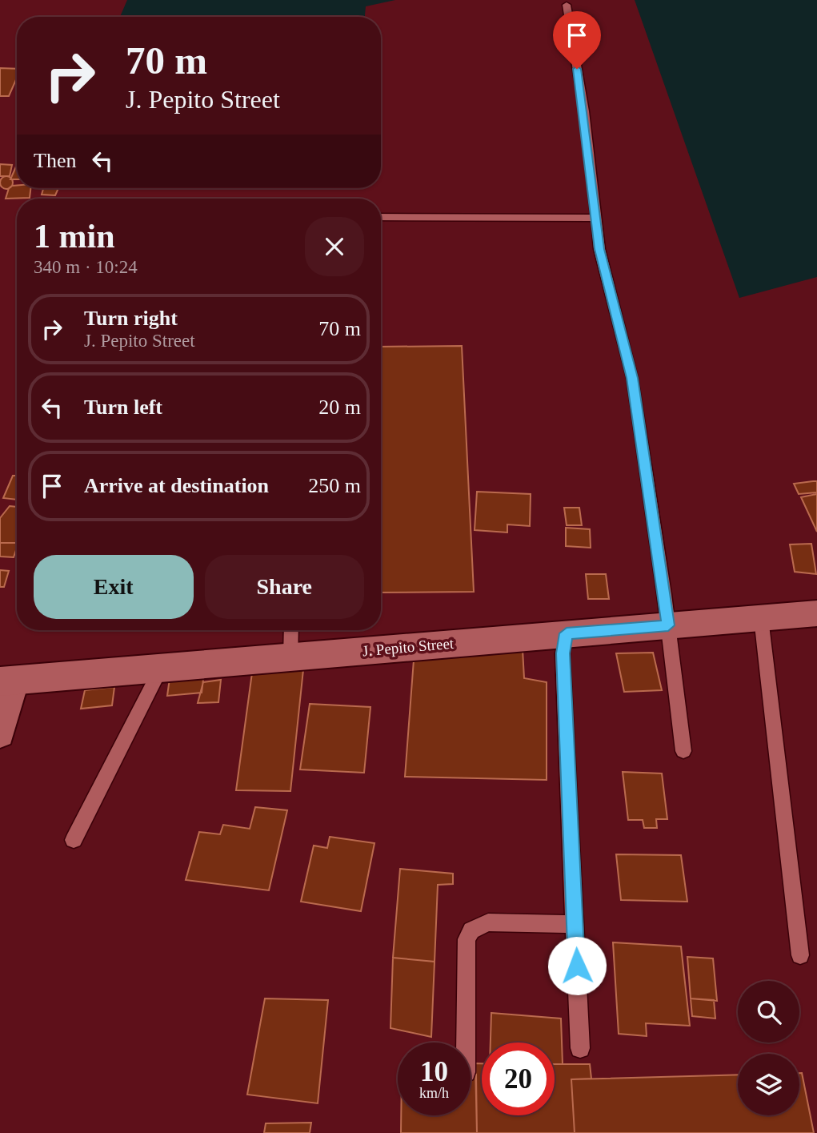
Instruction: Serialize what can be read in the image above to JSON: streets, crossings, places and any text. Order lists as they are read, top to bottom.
{
  "streets": {
    "street": ["J. Pepito Street"]
  },
  "page": {
    "turn": ["70 m", "J. Pepito Street"],
    "then": "Then",
    "heading": ["1 min", "340 m · 10:24"],
    "list": [
      {
        "name": "Turn right",
        "note": "J. Pepito Street",
        "value": "70 m"
      },
      {
        "name": "Turn left",
        "value": "20 m"
      },
      {
        "name": "Arrive at destination",
        "value": "250 m"
      }
    ],
    "buttons": ["Exit", "Share"],
    "speed": "10 km/h",
    "limit": "20"
  }
}
